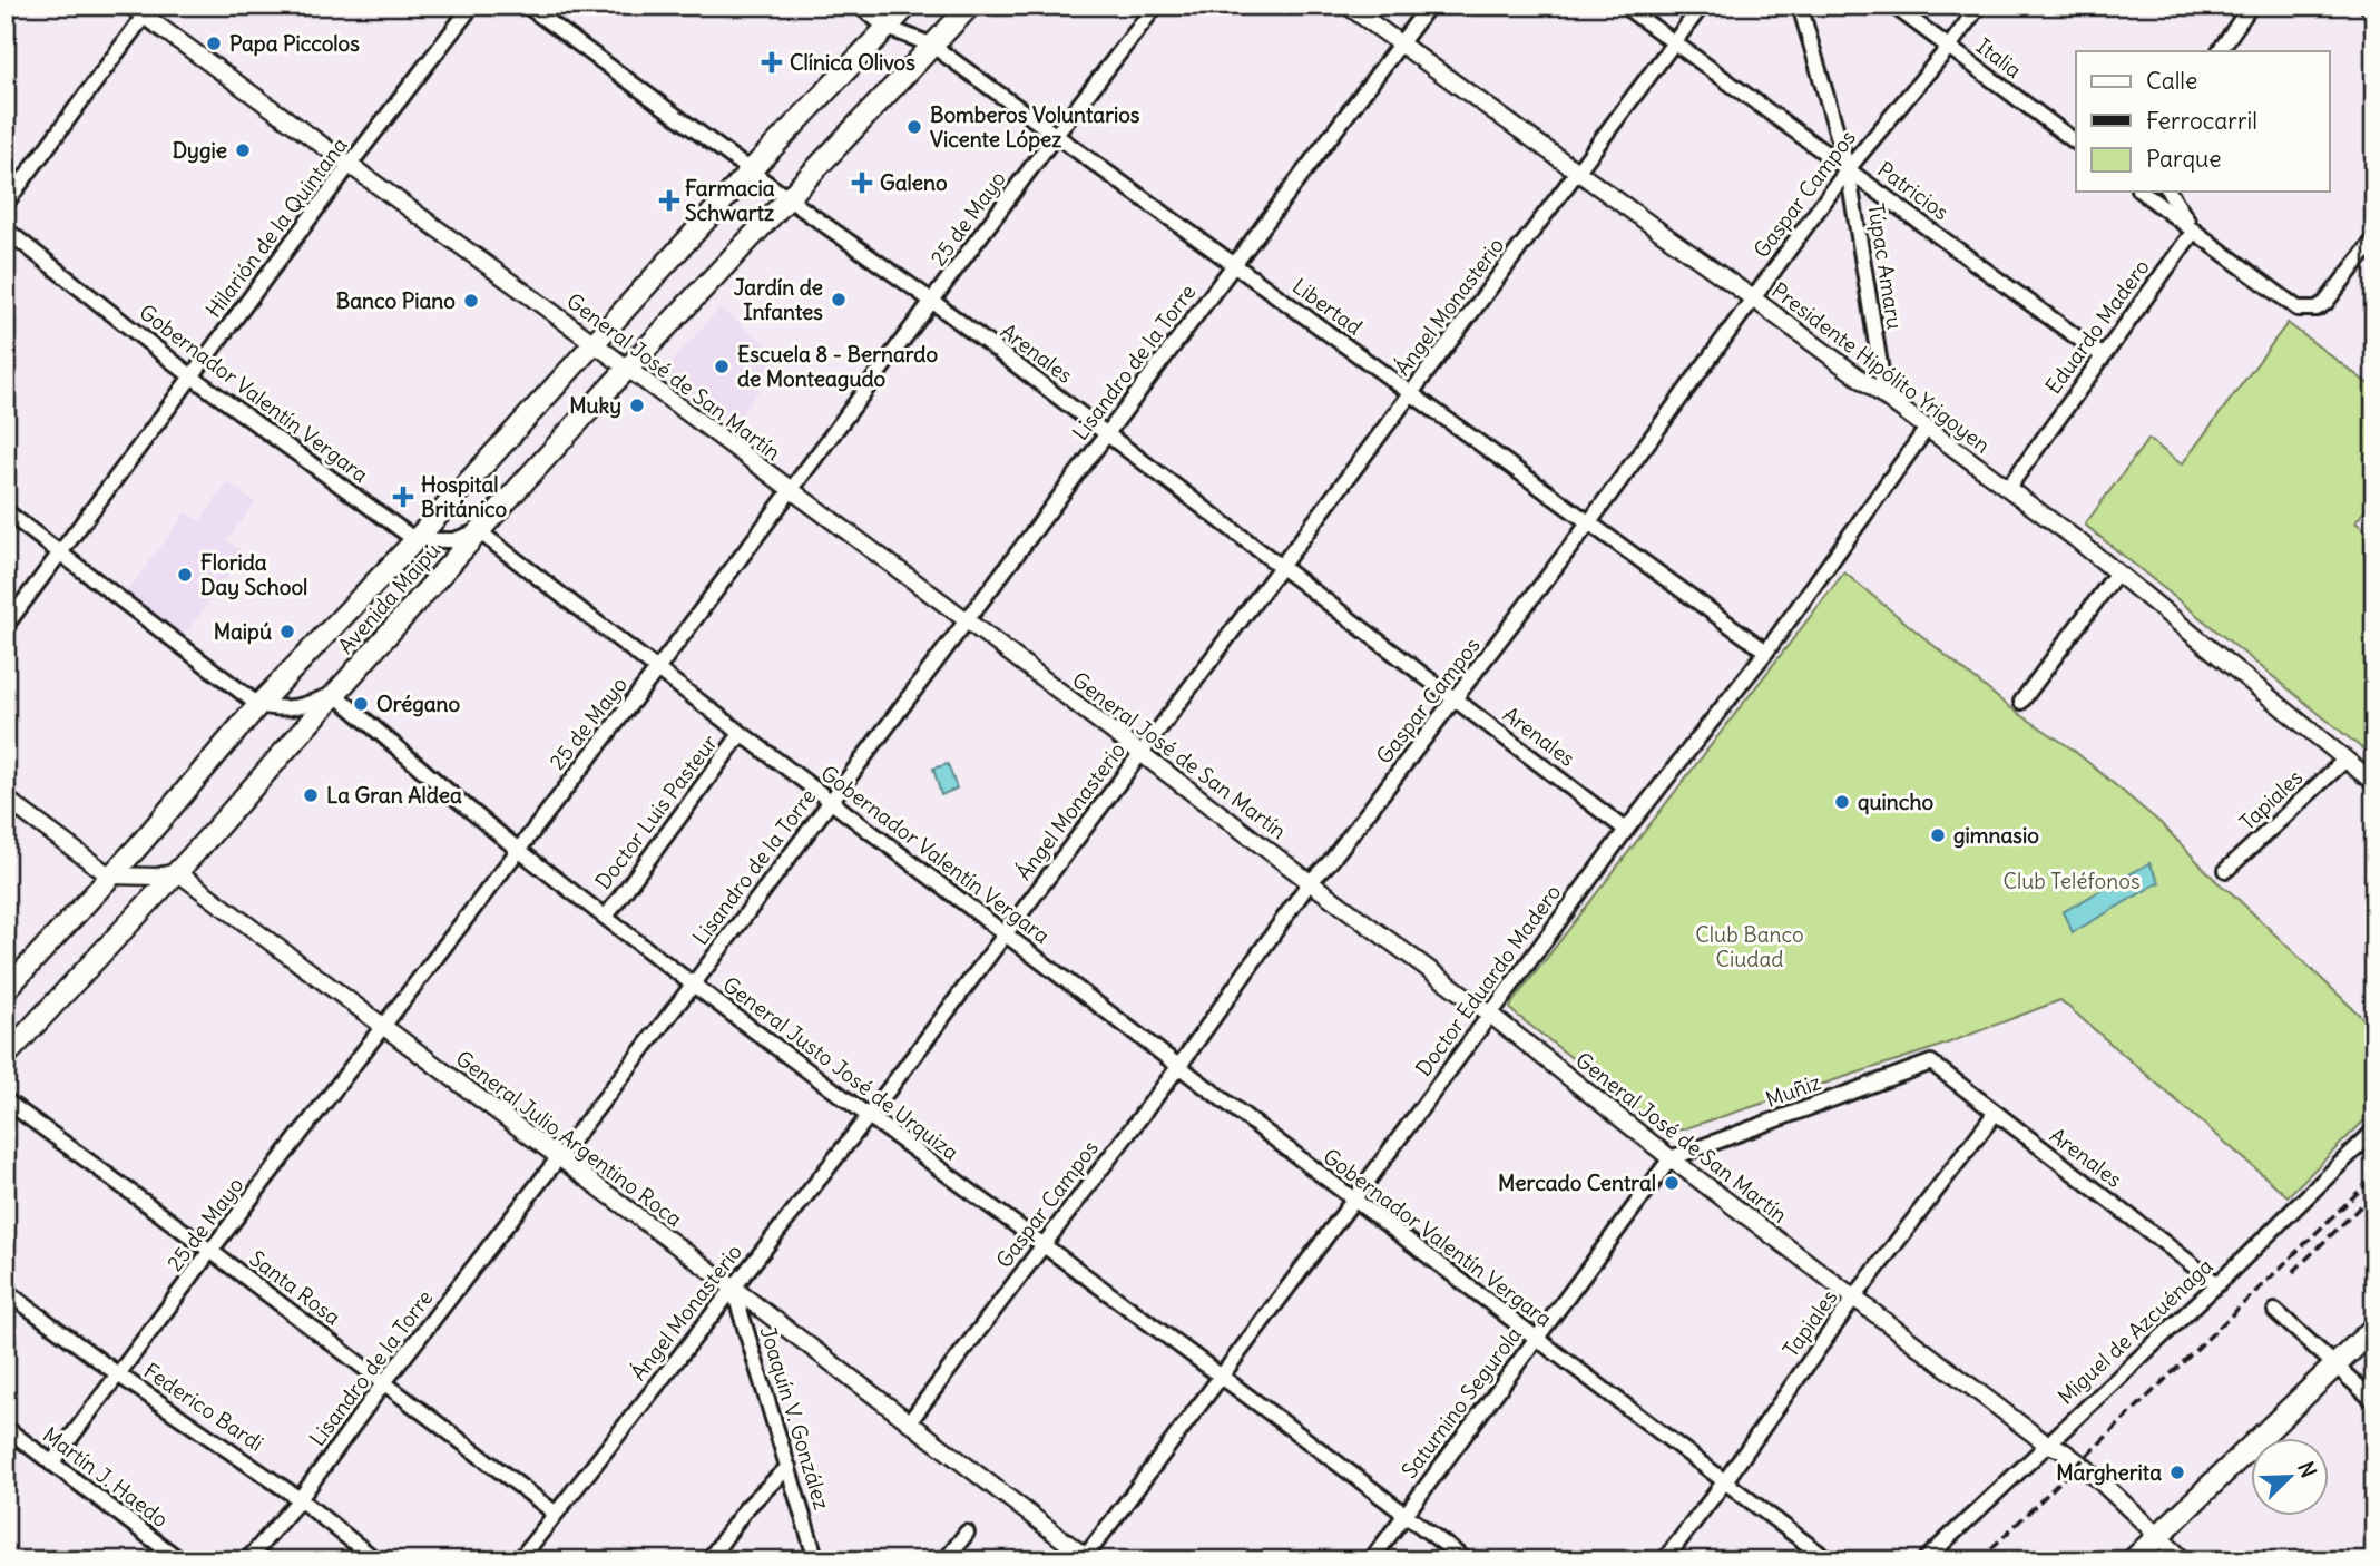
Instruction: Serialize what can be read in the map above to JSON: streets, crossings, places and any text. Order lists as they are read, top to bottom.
{
  "streets": {
    "main road": ["Avenida Maipú"],
    "street": [
      "Italia",
      "Patricios",
      "Gaspar Campos",
      "25 de Mayo",
      "Hilarión de la Quintana",
      "Túpac Amaru",
      "Libertad",
      "Ángel Monasterio",
      "Eduardo Madero",
      "Arenales",
      "Lisandro de la Torre",
      "Presidente Hipólito Yrigoyen",
      "General José de San Martín",
      "Gobernador Valentín Vergara",
      "Tapiales",
      "Doctor Luis Pasteur",
      "Doctor Eduardo Madero",
      "General Justo José de Urquiza",
      "Muñiz",
      "General Julio Argentino Roca",
      "Santa Rosa",
      "Miguel de Azcuénaga",
      "Saturnino Segurola",
      "Federico Bardi",
      "Joaquín V. González",
      "Martín J. Haedo"
    ]
  },
  "crossings": [
    ["Italia", "Gaspar Campos"],
    ["Patricios", "Gaspar Campos"],
    ["Patricios", "Túpac Amaru"],
    ["Patricios", "Ángel Monasterio"],
    ["Patricios", "Eduardo Madero"],
    ["Gaspar Campos", "Túpac Amaru"],
    ["Gaspar Campos", "Libertad"],
    ["Gaspar Campos", "Arenales"],
    ["Gaspar Campos", "Presidente Hipólito Yrigoyen"],
    ["Gaspar Campos", "General José de San Martín"],
    ["Gaspar Campos", "Gobernador Valentín Vergara"],
    ["Gaspar Campos", "General Justo José de Urquiza"],
    ["Gaspar Campos", "General Julio Argentino Roca"],
    ["25 de Mayo", "Libertad"],
    ["25 de Mayo", "Arenales"],
    ["25 de Mayo", "General José de San Martín"],
    ["25 de Mayo", "Gobernador Valentín Vergara"],
    ["25 de Mayo", "General Justo José de Urquiza"],
    ["25 de Mayo", "General Julio Argentino Roca"],
    ["25 de Mayo", "Santa Rosa"],
    ["25 de Mayo", "Federico Bardi"],
    ["25 de Mayo", "Martín J. Haedo"],
    ["Hilarión de la Quintana", "General José de San Martín"],
    ["Hilarión de la Quintana", "Gobernador Valentín Vergara"],
    ["Túpac Amaru", "Presidente Hipólito Yrigoyen"],
    ["Libertad", "Ángel Monasterio"],
    ["Libertad", "Lisandro de la Torre"],
    ["Libertad", "Avenida Maipú"],
    ["Libertad", "Doctor Eduardo Madero"],
    ["Ángel Monasterio", "Arenales"],
    ["Ángel Monasterio", "Presidente Hipólito Yrigoyen"],
    ["Ángel Monasterio", "General José de San Martín"],
    ["Ángel Monasterio", "Gobernador Valentín Vergara"],
    ["Ángel Monasterio", "General Justo José de Urquiza"],
    ["Ángel Monasterio", "General Julio Argentino Roca"],
    ["Ángel Monasterio", "Santa Rosa"],
    ["Ángel Monasterio", "Joaquín V. González"],
    ["Eduardo Madero", "Presidente Hipólito Yrigoyen"],
    ["Arenales", "Lisandro de la Torre"],
    ["Arenales", "Avenida Maipú"],
    ["Arenales", "Tapiales"],
    ["Arenales", "Doctor Eduardo Madero"],
    ["Arenales", "Muñiz"],
    ["Arenales", "Miguel de Azcuénaga"],
    ["Lisandro de la Torre", "Presidente Hipólito Yrigoyen"],
    ["Lisandro de la Torre", "General José de San Martín"],
    ["Lisandro de la Torre", "Gobernador Valentín Vergara"],
    ["Lisandro de la Torre", "General Justo José de Urquiza"],
    ["Lisandro de la Torre", "General Julio Argentino Roca"],
    ["Lisandro de la Torre", "Santa Rosa"],
    ["Lisandro de la Torre", "Federico Bardi"],
    ["Presidente Hipólito Yrigoyen", "Tapiales"],
    ["Presidente Hipólito Yrigoyen", "Doctor Eduardo Madero"],
    ["General José de San Martín", "Avenida Maipú"],
    ["General José de San Martín", "Tapiales"],
    ["General José de San Martín", "Doctor Eduardo Madero"],
    ["General José de San Martín", "Muñiz"],
    ["General José de San Martín", "Miguel de Azcuénaga"],
    ["General José de San Martín", "Saturnino Segurola"],
    ["Gobernador Valentín Vergara", "Avenida Maipú"],
    ["Gobernador Valentín Vergara", "Tapiales"],
    ["Gobernador Valentín Vergara", "Doctor Luis Pasteur"],
    ["Gobernador Valentín Vergara", "Doctor Eduardo Madero"],
    ["Gobernador Valentín Vergara", "Saturnino Segurola"],
    ["Avenida Maipú", "General Justo José de Urquiza"],
    ["Avenida Maipú", "General Julio Argentino Roca"],
    ["Doctor Luis Pasteur", "General Justo José de Urquiza"],
    ["Doctor Eduardo Madero", "General Justo José de Urquiza"],
    ["Doctor Eduardo Madero", "General Julio Argentino Roca"],
    ["General Justo José de Urquiza", "Saturnino Segurola"],
    ["Muñiz", "Saturnino Segurola"],
    ["General Julio Argentino Roca", "Joaquín V. González"]
  ],
  "parks": ["Club Teléfonos", "Club Banco Ciudad"],
  "places": {
    "other": [
      "Papa Piccolos",
      "Bomberos Voluntarios Vicente López",
      "Dygie",
      "Jardín de Infantes",
      "Banco Piano",
      "Escuela 8 - Bernardo de Monteagudo",
      "Muky",
      "Florida Day School",
      "Maipú",
      "Orégano",
      "La Gran Aldea",
      "quincho",
      "gimnasio",
      "Mercado Central",
      "Margherita"
    ],
    "health": [
      "Clínica Olivos",
      "Galeno",
      "Farmacia Schwartz",
      "Hospital Británico"
    ]
  },
  "legend": ["Calle", "Ferrocarril", "Parque"],
  "north": "top right"
}
